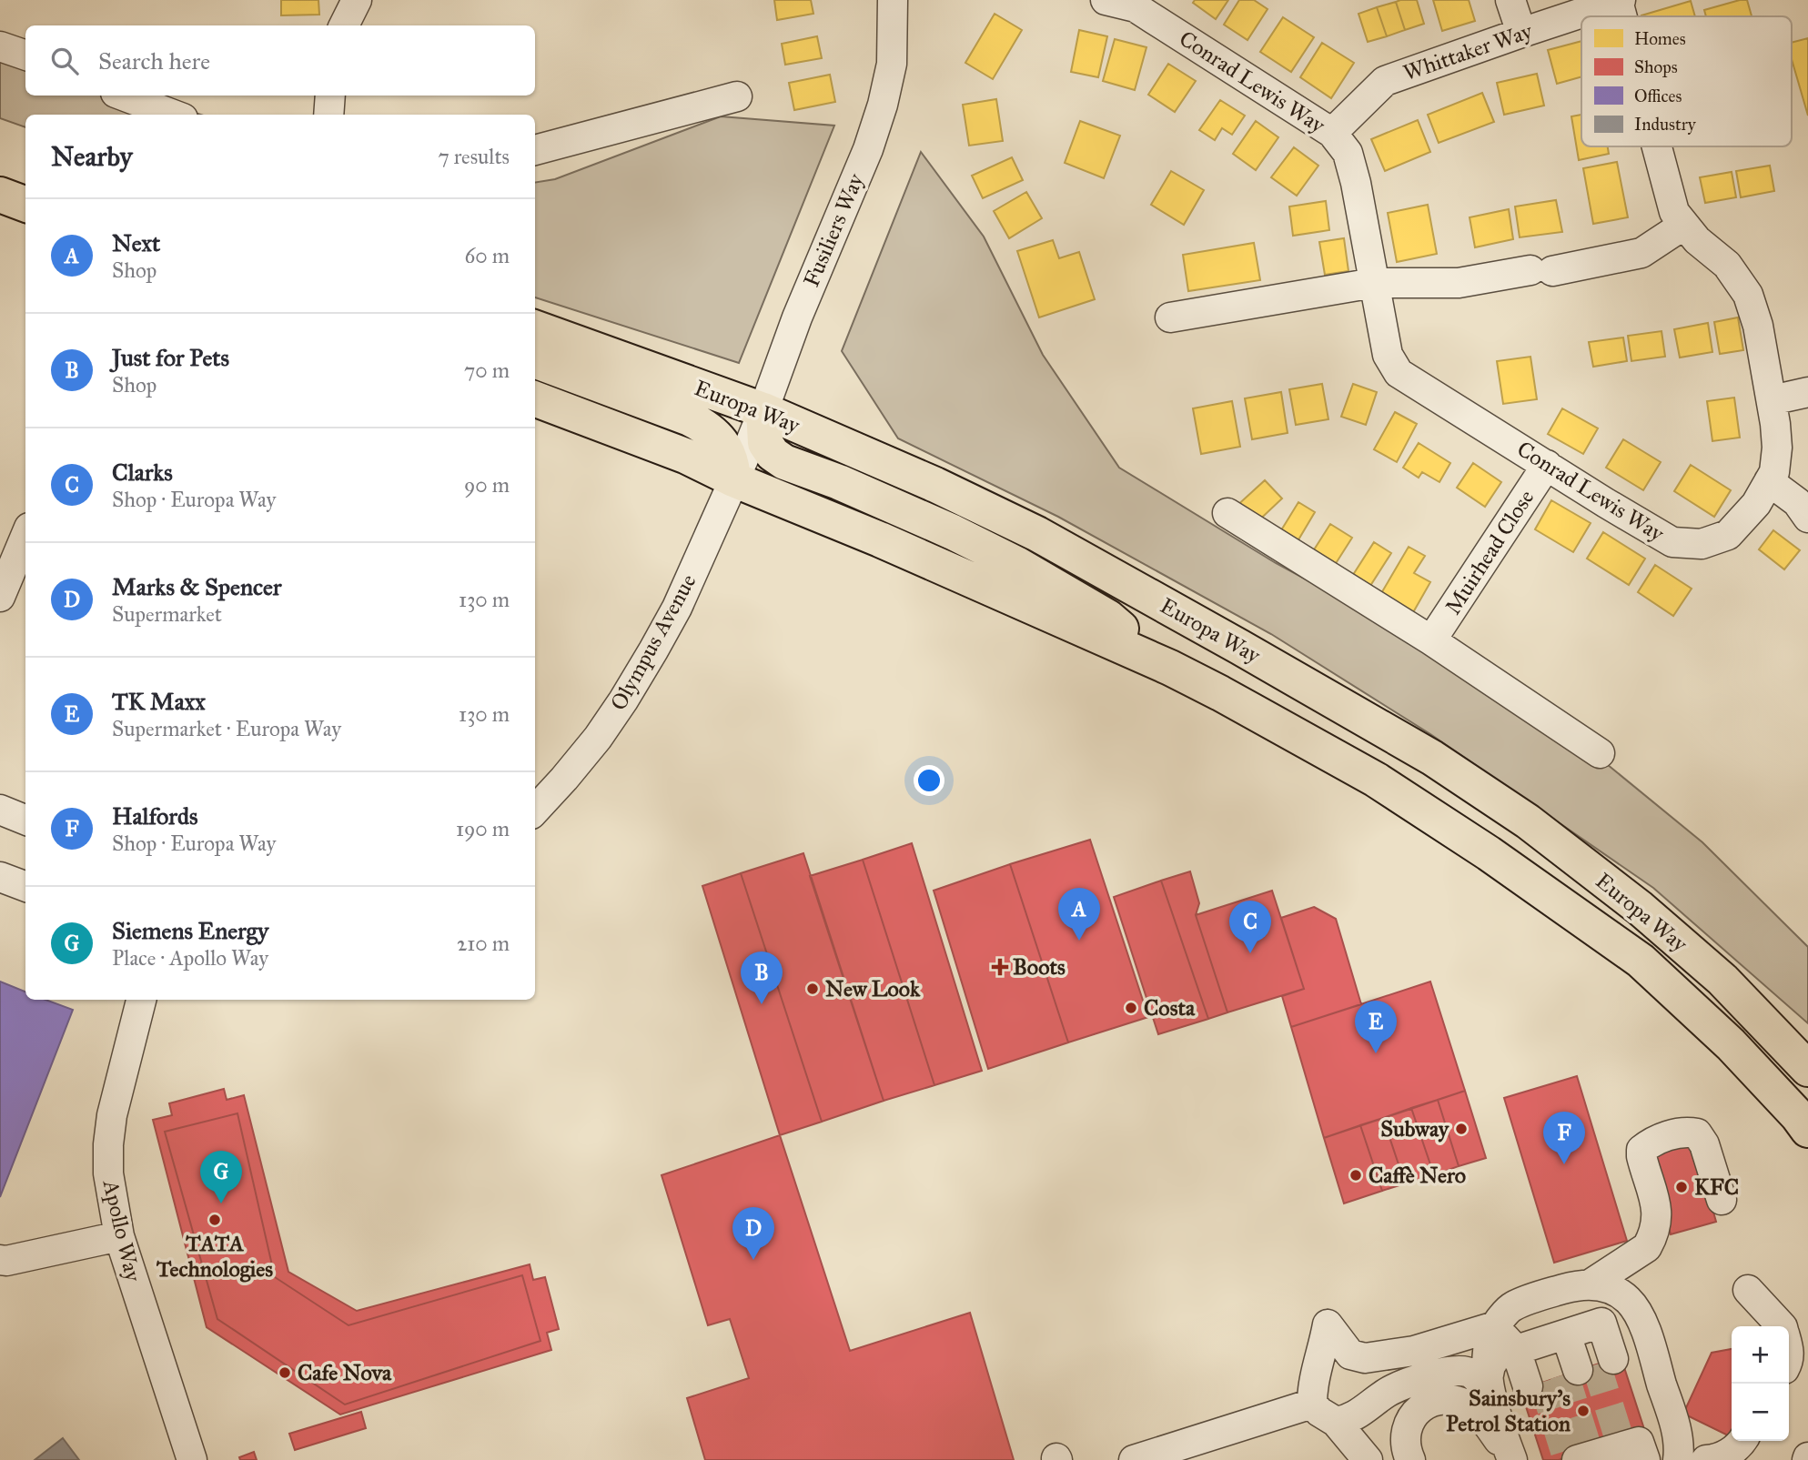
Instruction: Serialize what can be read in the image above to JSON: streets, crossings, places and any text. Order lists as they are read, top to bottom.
{
  "streets": {
    "highway": ["Europa Way"],
    "street": [
      "Whittaker Way",
      "Conrad Lewis Way",
      "Fusiliers Way",
      "Muirhead Close",
      "Olympus Avenue",
      "Apollo Way"
    ]
  },
  "crossings": [
    ["Whittaker Way", "Conrad Lewis Way"],
    ["Conrad Lewis Way", "Muirhead Close"],
    ["Fusiliers Way", "Europa Way"],
    ["Fusiliers Way", "Olympus Avenue"],
    ["Europa Way", "Olympus Avenue"]
  ],
  "places": {
    "health": ["Boots"],
    "other": [
      "New Look",
      "Costa",
      "Subway",
      "Caffè Nero",
      "KFC",
      "TATA Technologies",
      "Cafe Nova",
      "Sainsbury's Petrol Station"
    ]
  },
  "legend": [
    "Homes",
    "Shops",
    "Offices",
    "Industry"
  ],
  "page": {
    "search": "Search here",
    "heading": ["Nearby", "7 results"],
    "list": [
      {
        "mark": "A",
        "name": "Next",
        "note": "Shop",
        "value": "60 m"
      },
      {
        "mark": "B",
        "name": "Just for Pets",
        "note": "Shop",
        "value": "70 m"
      },
      {
        "mark": "C",
        "name": "Clarks",
        "note": "Shop · Europa Way",
        "value": "90 m"
      },
      {
        "mark": "D",
        "name": "Marks & Spencer",
        "note": "Supermarket",
        "value": "130 m"
      },
      {
        "mark": "E",
        "name": "TK Maxx",
        "note": "Supermarket · Europa Way",
        "value": "130 m"
      },
      {
        "mark": "F",
        "name": "Halfords",
        "note": "Shop · Europa Way",
        "value": "190 m"
      },
      {
        "mark": "G",
        "name": "Siemens Energy",
        "note": "Place · Apollo Way",
        "value": "210 m"
      }
    ],
    "pins": [
      "A",
      "C",
      "B",
      "E",
      "F",
      "G",
      "D"
    ],
    "map_buttons": ["+", "−"]
  }
}
